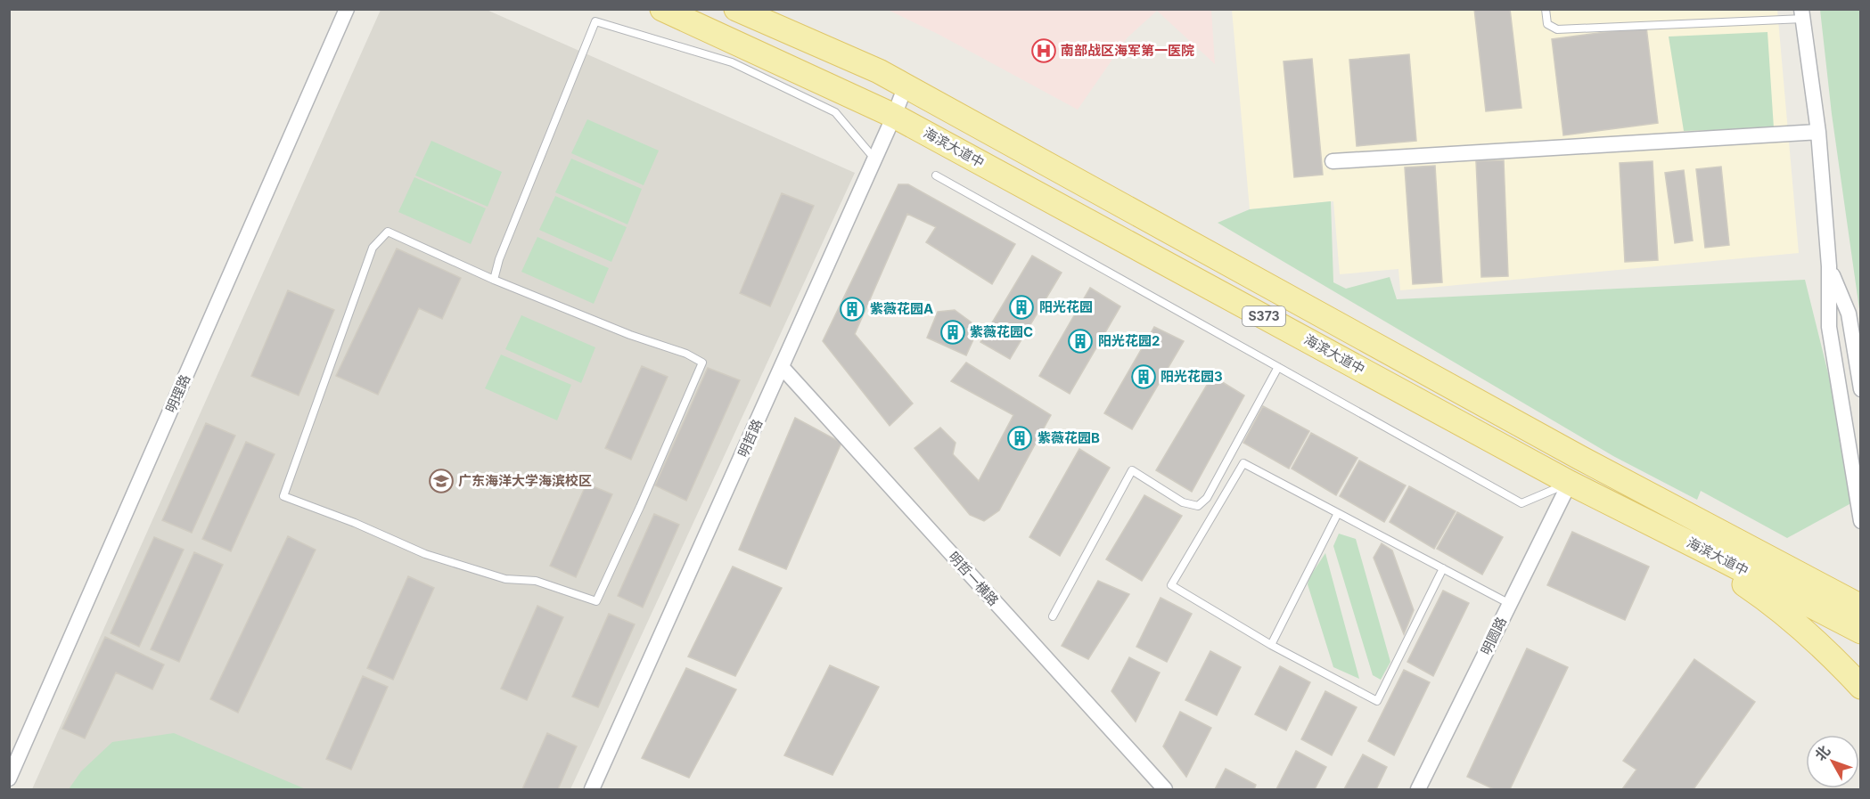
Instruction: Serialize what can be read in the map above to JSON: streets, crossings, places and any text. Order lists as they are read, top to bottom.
{
  "streets": {
    "main road": ["海滨大道中", "S373"],
    "street": [
      "明理路",
      "明哲路",
      "明哲一横路",
      "明圆路"
    ]
  },
  "crossings": [
    ["海滨大道中", "明哲路"],
    ["海滨大道中", "明圆路"],
    ["明哲路", "明哲一横路"]
  ],
  "places": {
    "hospital": ["南部战区海军第一医院"],
    "building": [
      "阳光花园",
      "紫薇花园A",
      "紫薇花园C",
      "阳光花园2",
      "阳光花园3",
      "紫薇花园B"
    ],
    "school or university": ["广东海洋大学海滨校区"]
  },
  "north": "top left"
}
